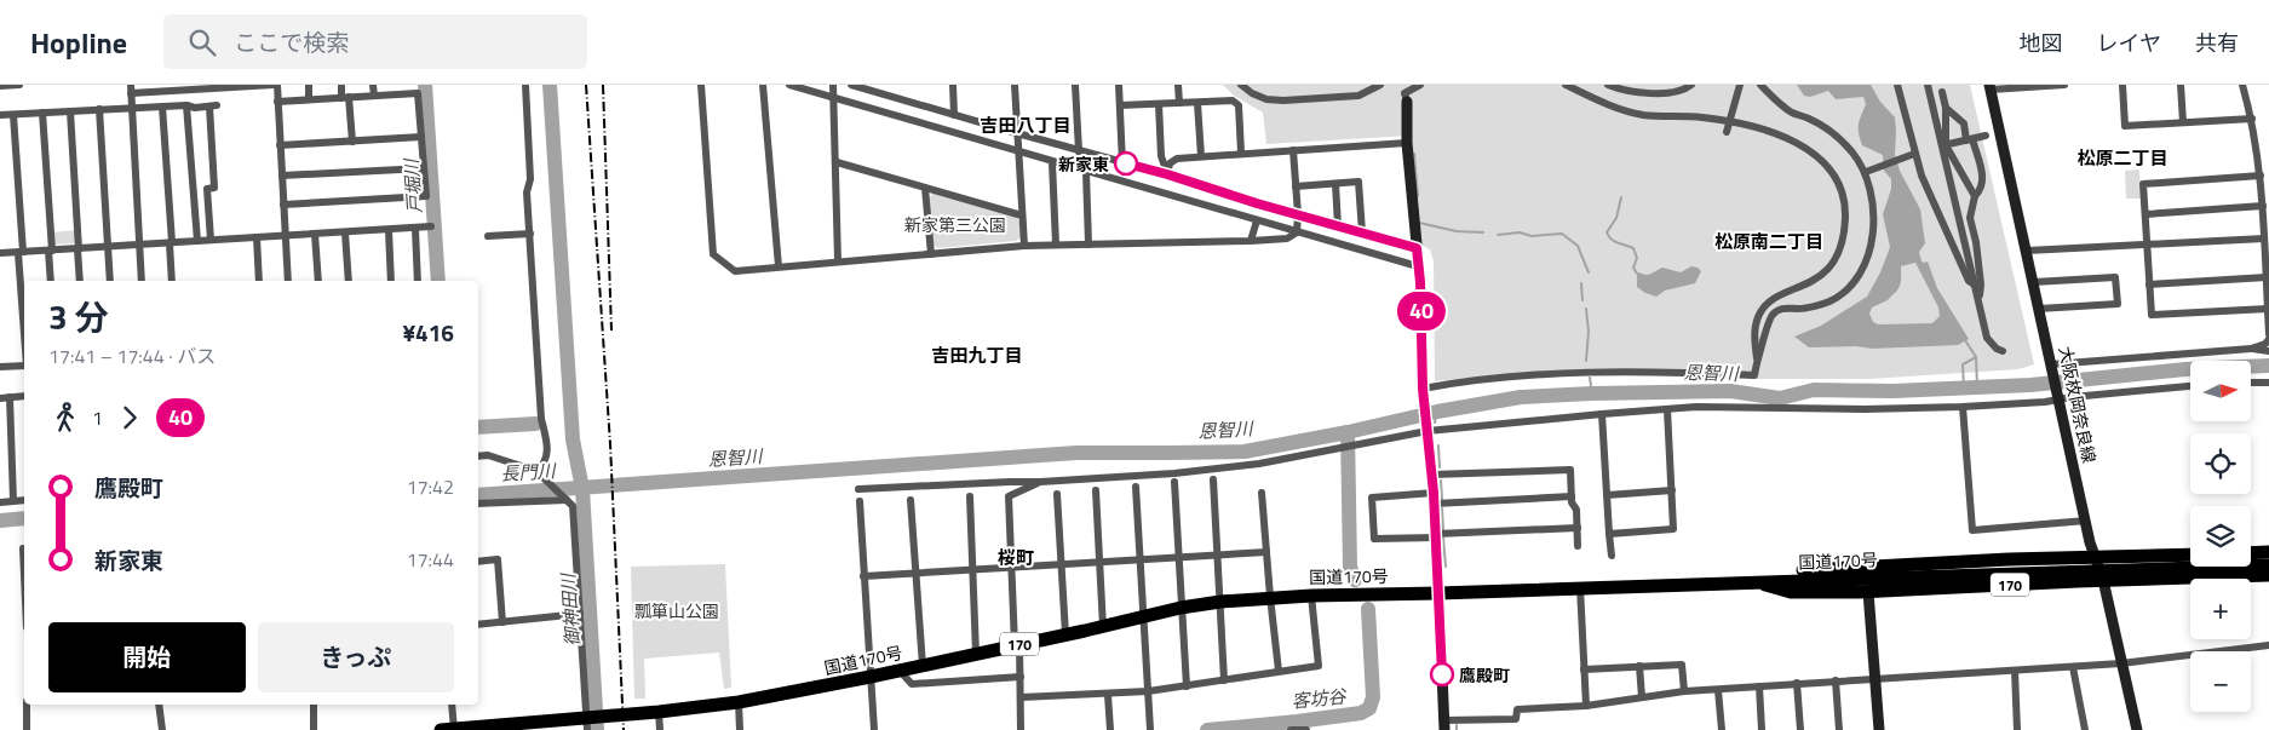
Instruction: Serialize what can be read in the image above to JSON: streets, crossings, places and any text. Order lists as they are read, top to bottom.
{
  "streets": {
    "highway": ["国道170号", "170"],
    "street": ["大阪枚岡奈良線"]
  },
  "crossings": [
    ["大阪枚岡奈良線", "170"],
    ["国道170号", "170"]
  ],
  "districts": [
    "吉田八丁目",
    "松原二丁目",
    "松原南二丁目",
    "吉田九丁目",
    "桜町"
  ],
  "water": [
    "戸堀川",
    "恩智川",
    "長門川",
    "御神田川",
    "客坊谷"
  ],
  "parks": ["新家第三公園", "瓢箪山公園"],
  "places": ["新家東", "鷹殿町"],
  "lines": ["bus line 40"],
  "north": "right",
  "page": {
    "header": "Hopline",
    "search": "ここで検索",
    "nav": ["地図", "レイヤ", "共有"],
    "on_map": "40",
    "heading": ["3 分", "17:41 – 17:44 · バス", "¥416"],
    "map_buttons": ["+", "−"],
    "legs": ["1", "40"],
    "list": [
      {
        "name": "鷹殿町",
        "value": "17:42"
      },
      {
        "name": "新家東",
        "value": "17:44"
      }
    ],
    "buttons": ["開始", "きっぷ"]
  }
}
